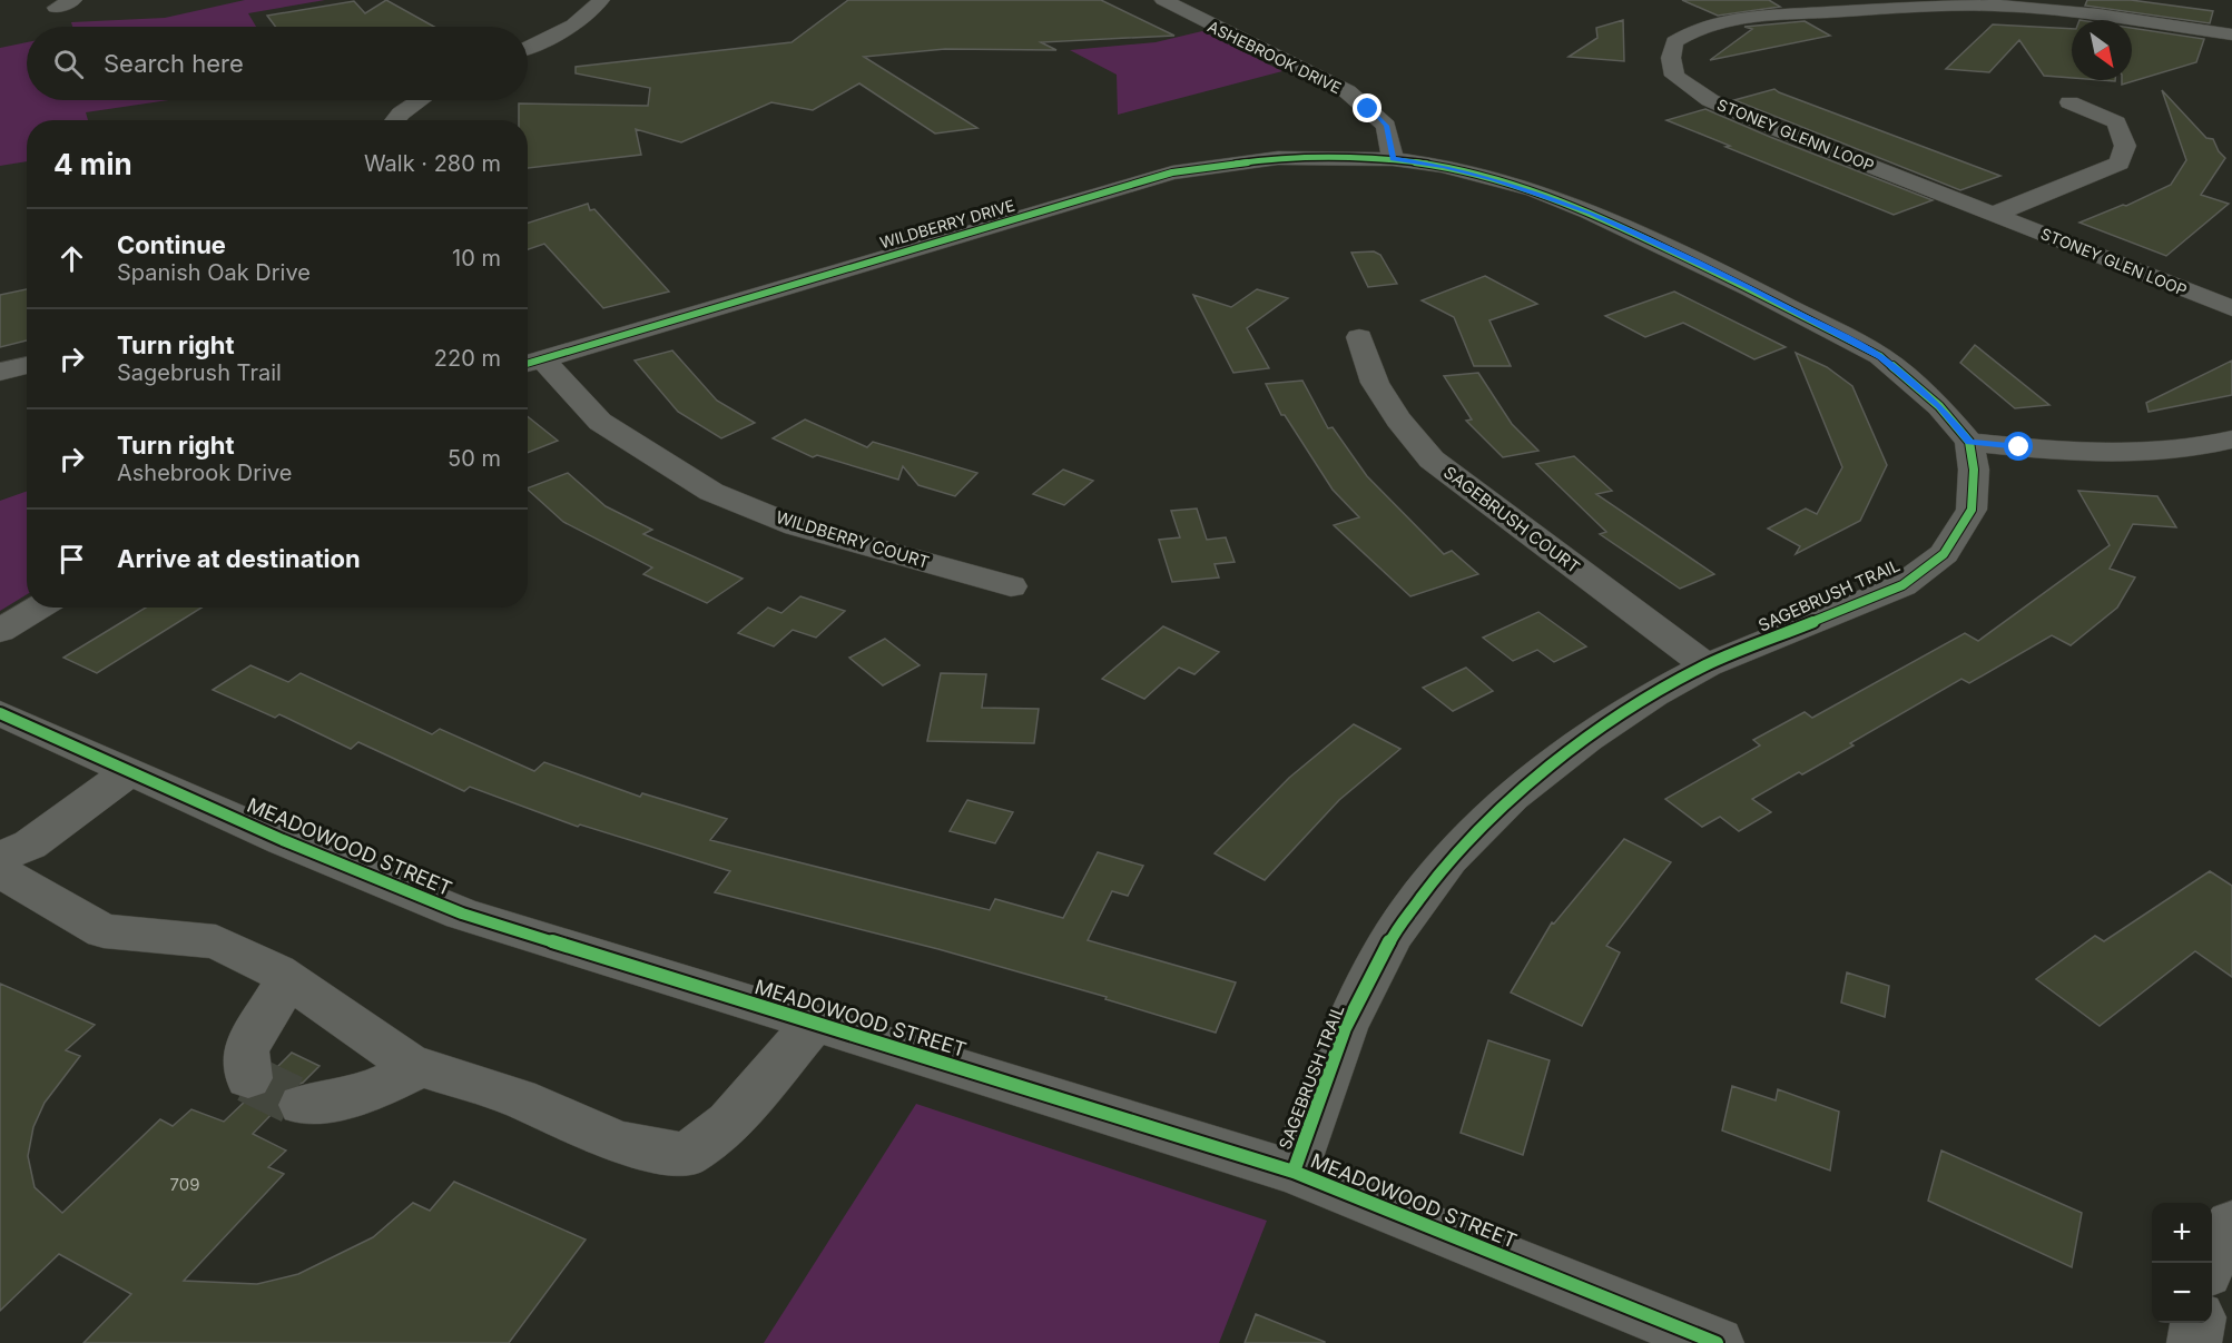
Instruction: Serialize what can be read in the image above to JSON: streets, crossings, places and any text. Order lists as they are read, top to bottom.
{
  "streets": {
    "street": [
      "ASHEBROOK DRIVE",
      "STONEY GLENN LOOP",
      "WILDBERRY DRIVE",
      "STONEY GLEN LOOP",
      "SAGEBRUSH COURT",
      "WILDBERRY COURT",
      "SAGEBRUSH TRAIL",
      "MEADOWOOD STREET"
    ]
  },
  "crossings": [
    ["ASHEBROOK DRIVE", "WILDBERRY DRIVE"],
    ["STONEY GLENN LOOP", "STONEY GLEN LOOP"],
    ["WILDBERRY DRIVE", "WILDBERRY COURT"],
    ["SAGEBRUSH COURT", "SAGEBRUSH TRAIL"],
    ["SAGEBRUSH TRAIL", "MEADOWOOD STREET"]
  ],
  "house_numbers": ["709"],
  "north": "bottom right",
  "page": {
    "search": "Search here",
    "heading": ["4 min", "Walk · 280 m"],
    "list": [
      ["Continue", "Spanish Oak Drive", "10 m"],
      ["Turn right", "Sagebrush Trail", "220 m"],
      ["Turn right", "Ashebrook Drive", "50 m"],
      "Arrive at destination"
    ],
    "map_buttons": ["+", "−"]
  }
}
